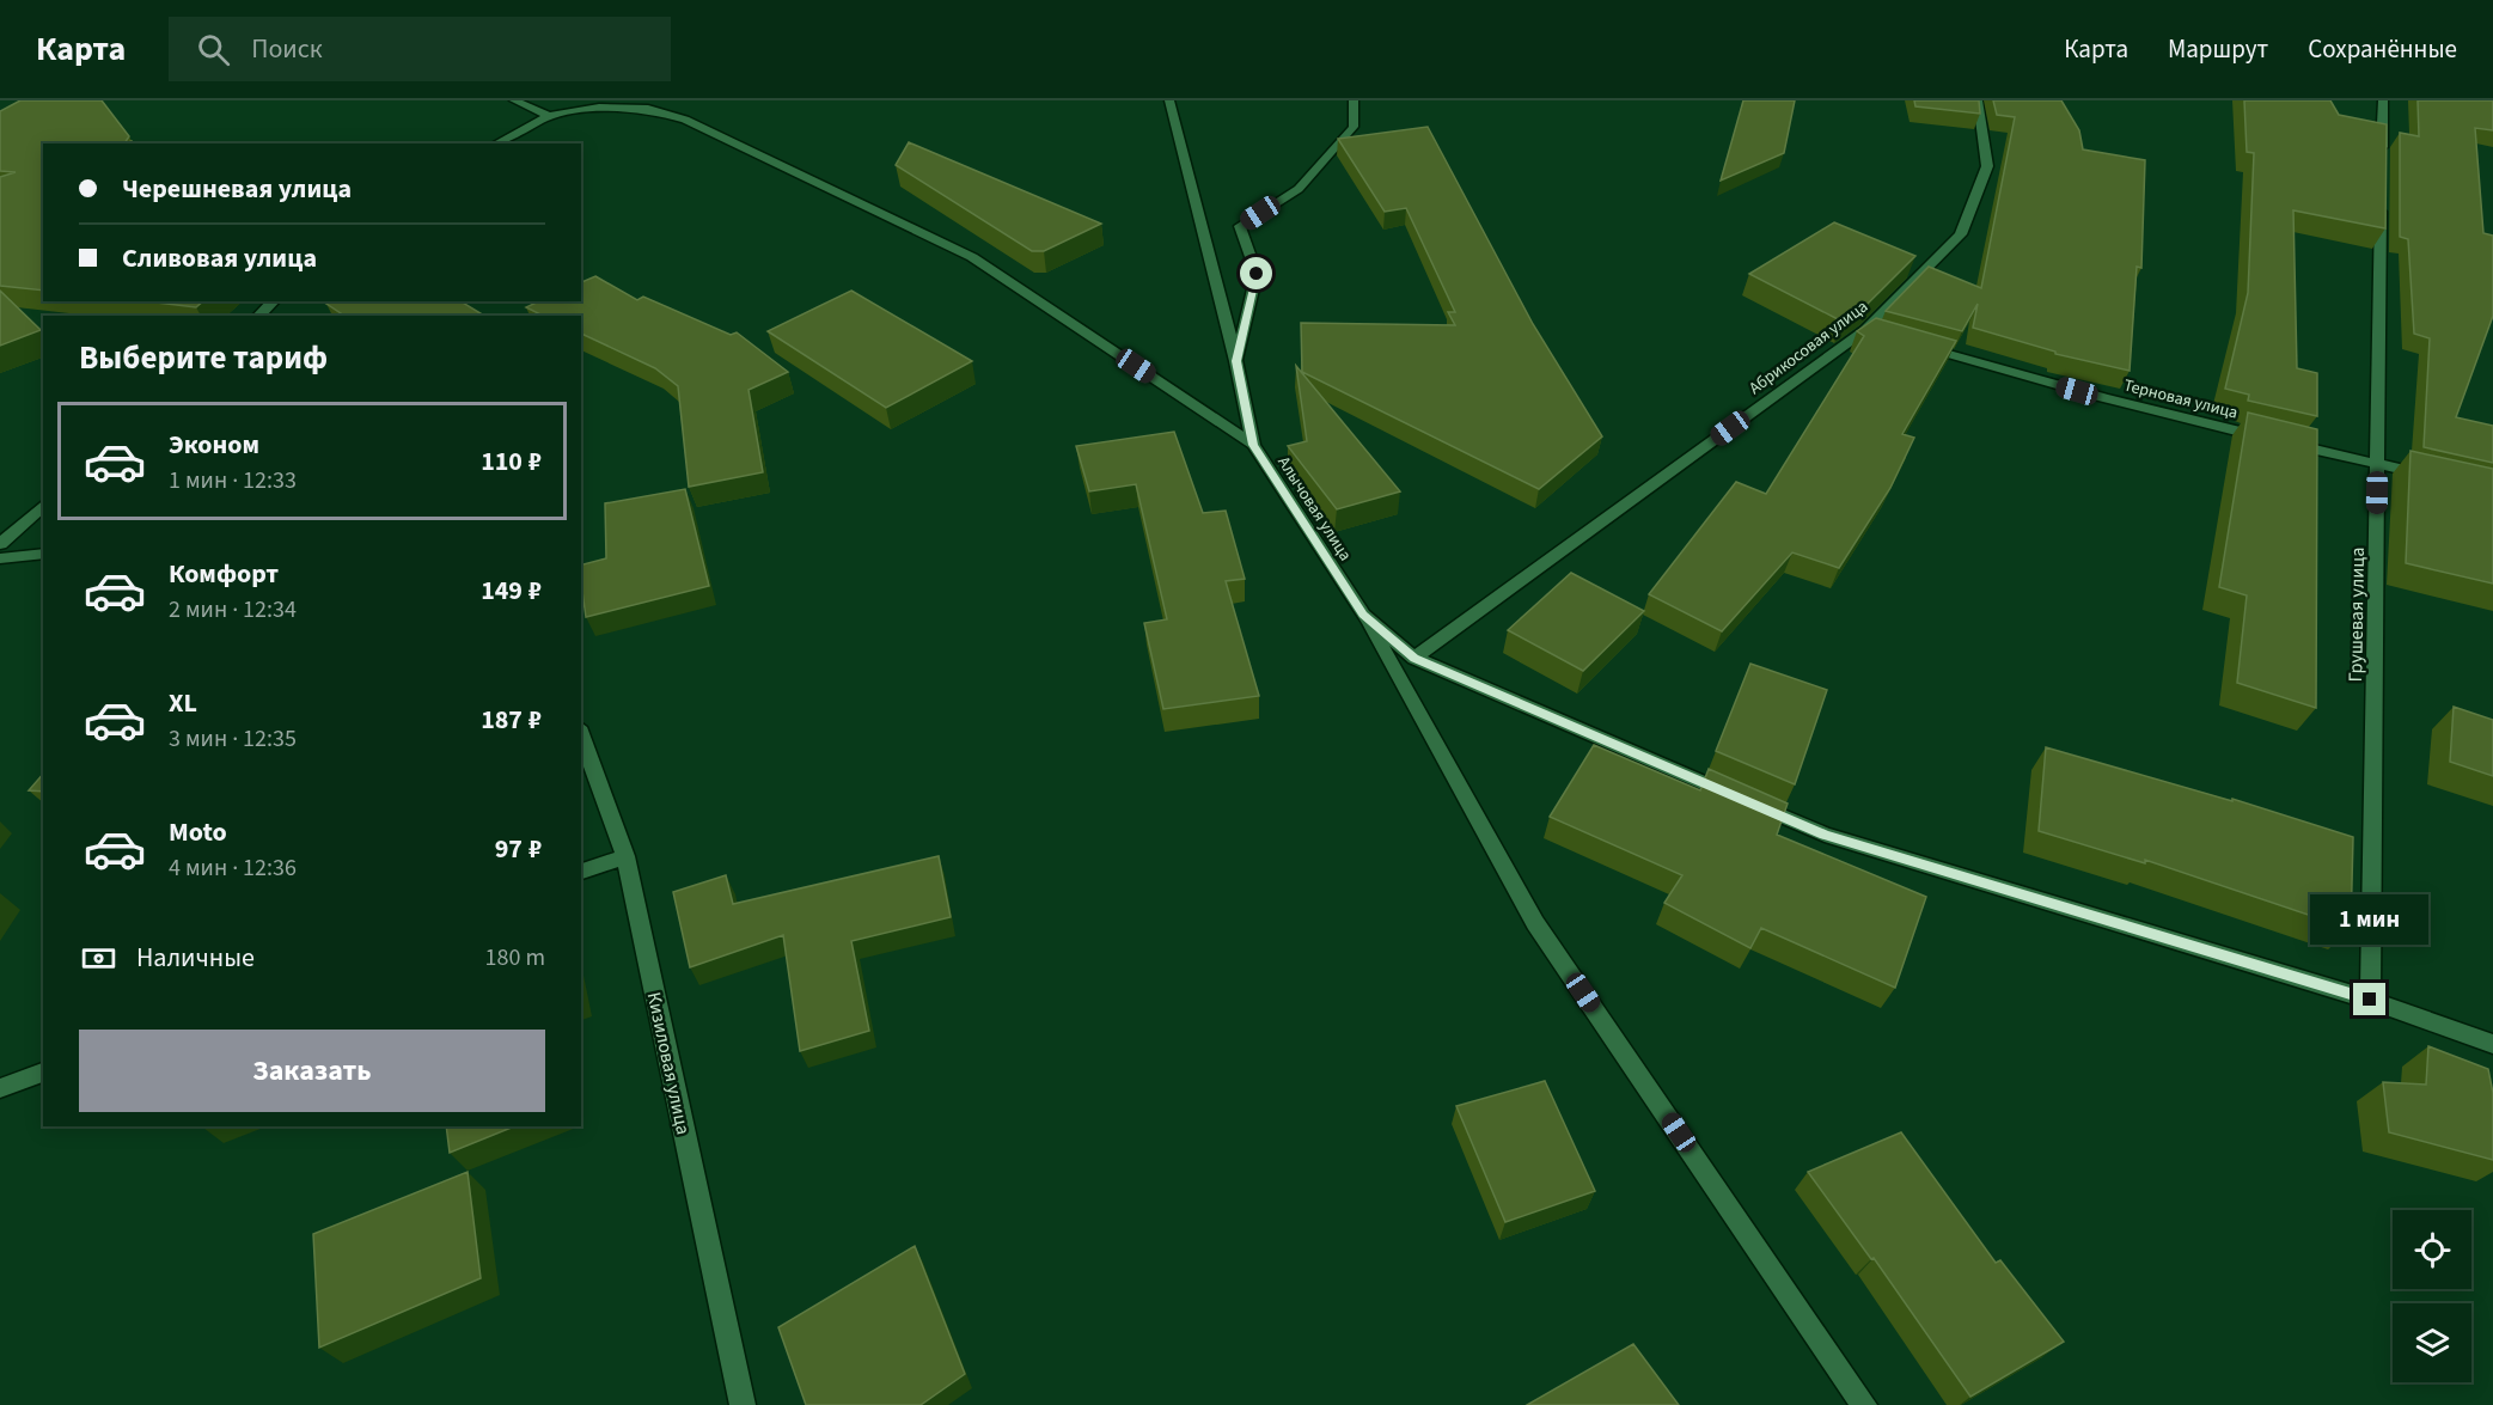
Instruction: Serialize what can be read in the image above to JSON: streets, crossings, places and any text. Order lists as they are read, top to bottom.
{
  "streets": {
    "street": [
      "Абрикосовая улица",
      "Терновая улица",
      "Алычовая улица",
      "Грушевая улица",
      "Кизиловая улица"
    ]
  },
  "crossings": [
    ["Абрикосовая улица", "Алычовая улица"],
    ["Терновая улица", "Грушевая улица"],
    ["Алычовая улица", "Грушевая улица"]
  ],
  "page": {
    "header": "Карта",
    "search": "Поиск",
    "nav": ["Карта", "Маршрут", "Сохранённые"],
    "banner": ["Черешневая улица", "Сливовая улица"],
    "heading": "Выберите тариф",
    "list": [
      {
        "name": "Эконом",
        "note": "1 мин · 12:33",
        "value": "110 ₽"
      },
      {
        "name": "Комфорт",
        "note": "2 мин · 12:34",
        "value": "149 ₽"
      },
      {
        "name": "XL",
        "note": "3 мин · 12:35",
        "value": "187 ₽"
      },
      {
        "name": "Moto",
        "note": "4 мин · 12:36",
        "value": "97 ₽"
      }
    ],
    "bubble": "1 мин",
    "pay": ["Наличные", "180 m"],
    "buttons": "Заказать"
  }
}
